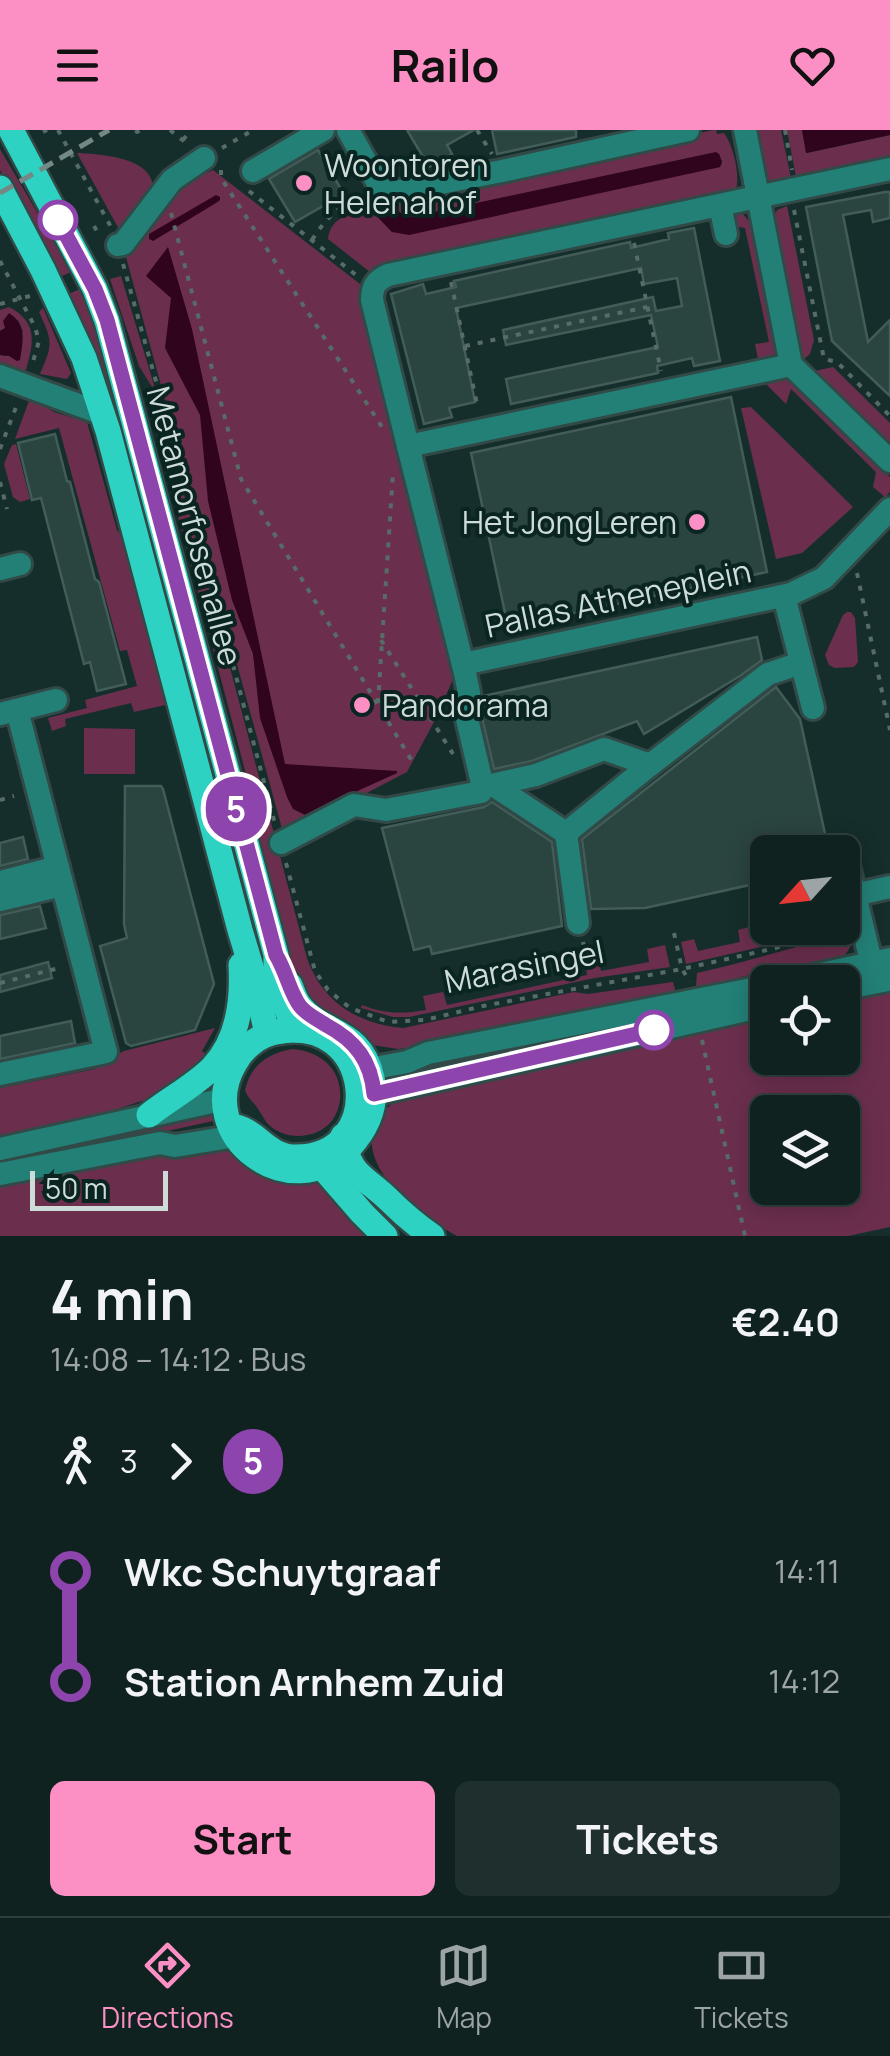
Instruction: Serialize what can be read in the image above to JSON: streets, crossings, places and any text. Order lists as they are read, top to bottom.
{
  "streets": {
    "main road": ["Metamorfosenallee"],
    "street": ["Pallas Atheneplein", "Marasingel"]
  },
  "crossings": [
    ["Metamorfosenallee", "Marasingel"]
  ],
  "places": ["Woontoren Helenahof", "Het JongLeren", "Pandorama"],
  "lines": ["bus line 5"],
  "scale_bar": "50 m",
  "north": "bottom left",
  "page": {
    "header": "Railo",
    "on_map": "5",
    "scale": "50 m",
    "heading": ["4 min", "14:08 – 14:12 · Bus", "€2.40"],
    "legs": ["3", "5"],
    "list": [
      {
        "name": "Wkc Schuytgraaf",
        "value": "14:11"
      },
      {
        "name": "Station Arnhem Zuid",
        "value": "14:12"
      }
    ],
    "buttons": ["Start", "Tickets"],
    "tabs": ["Directions", "Map", "Tickets"]
  }
}
